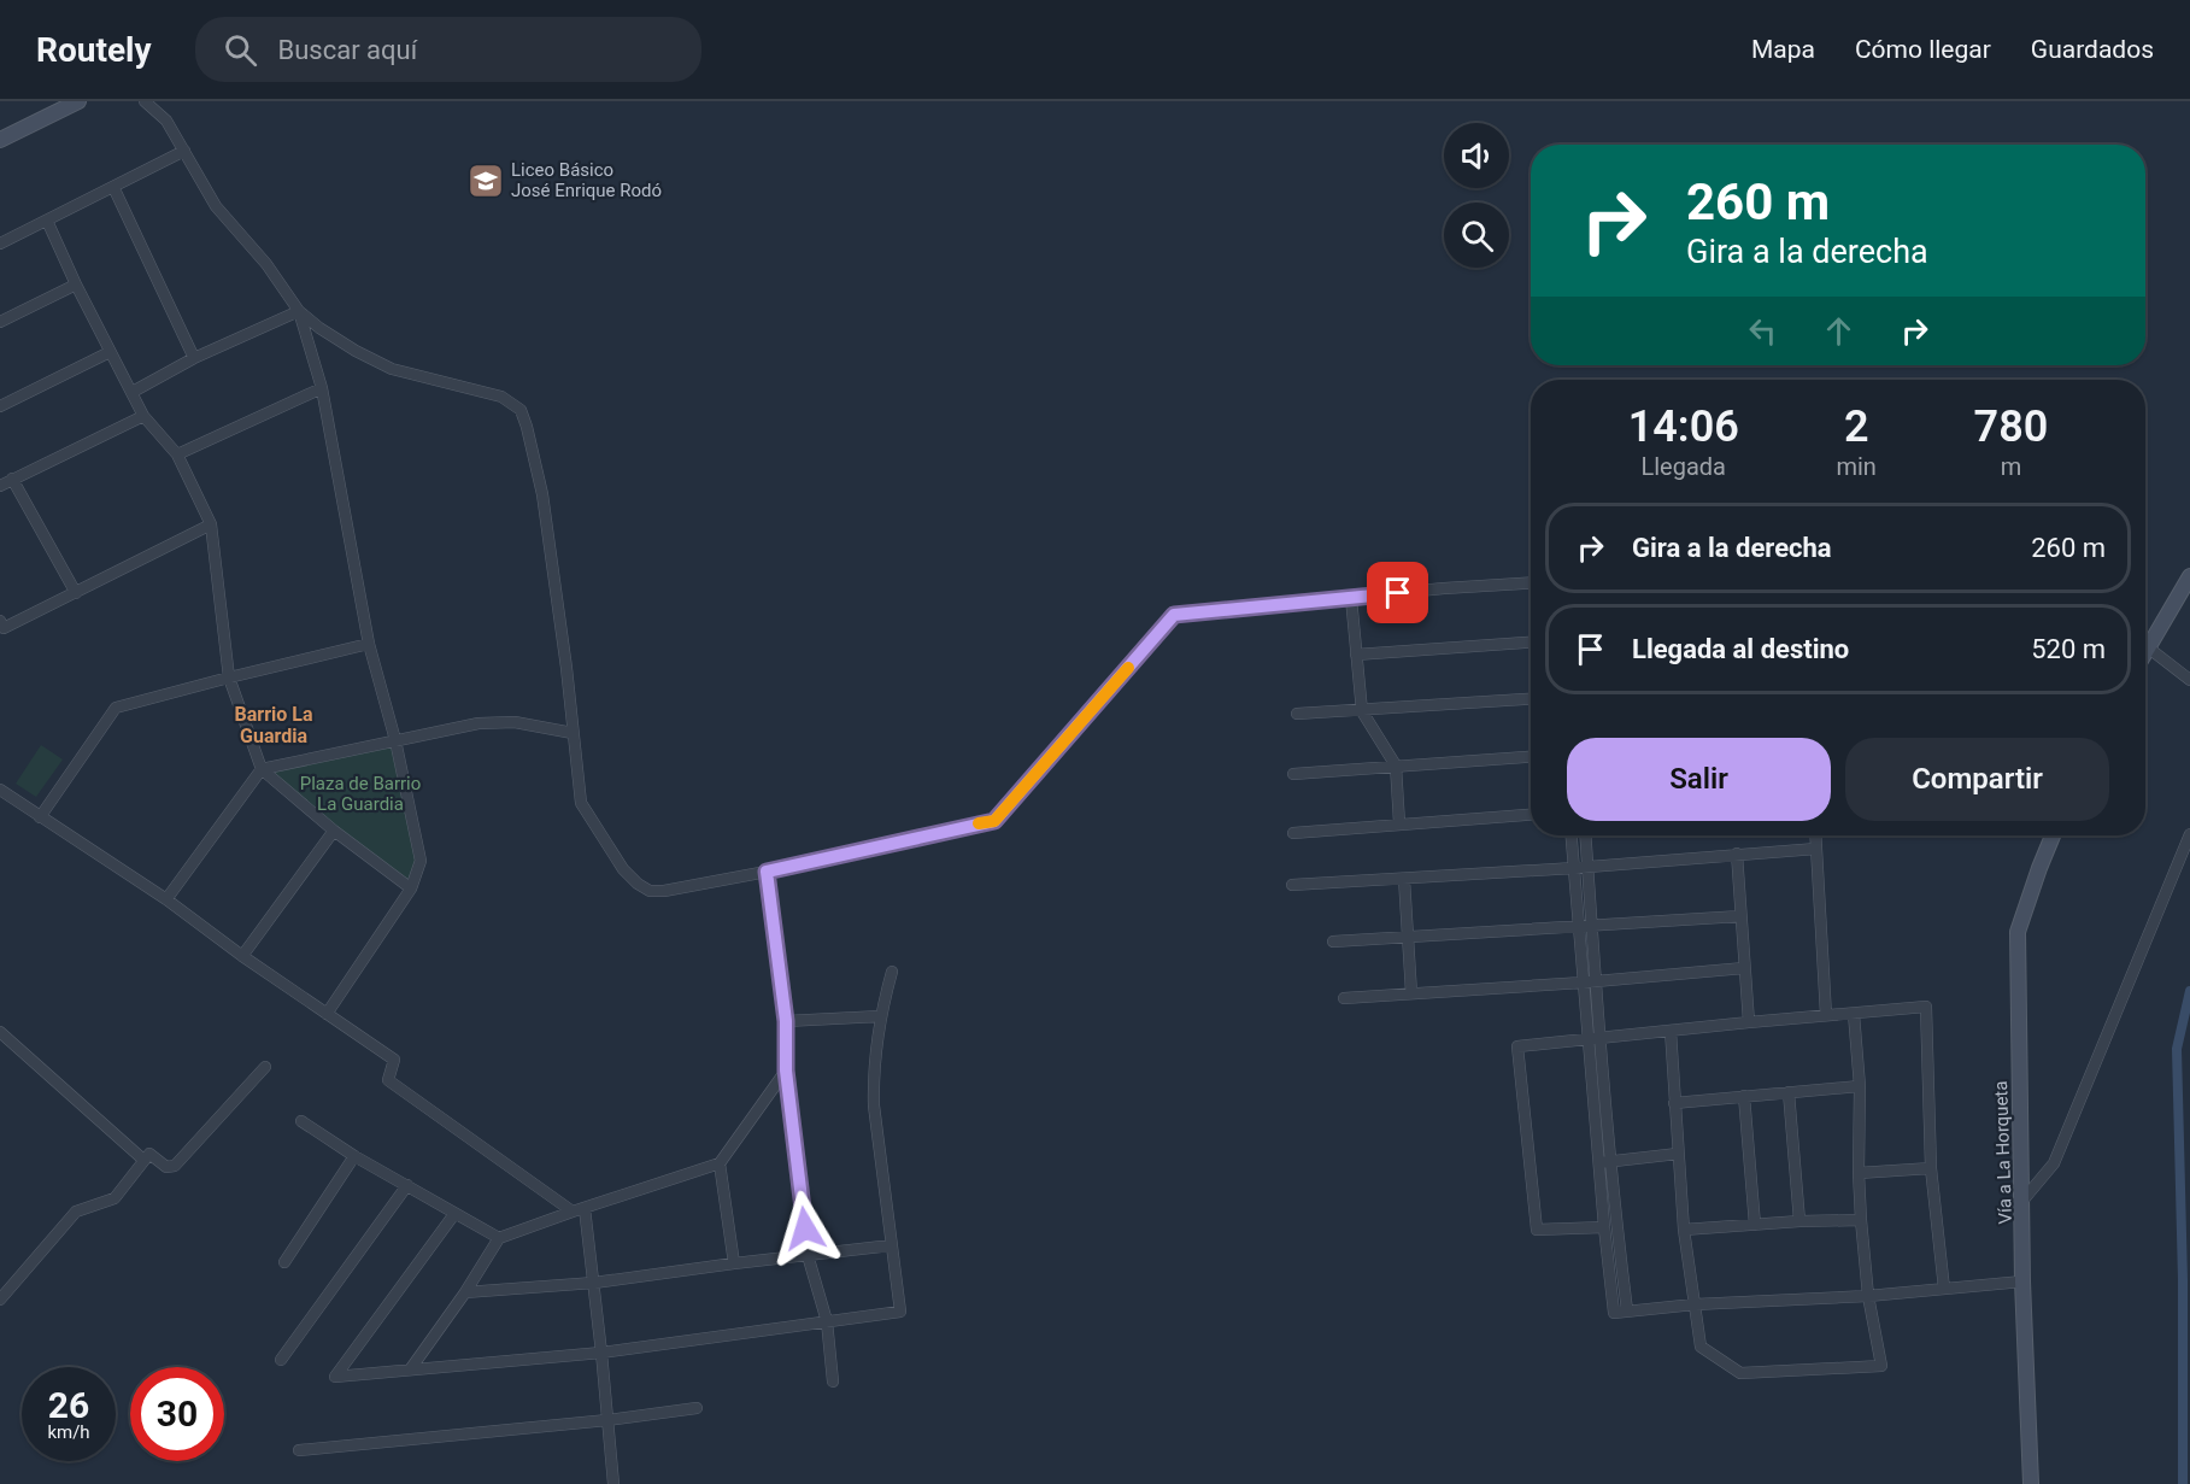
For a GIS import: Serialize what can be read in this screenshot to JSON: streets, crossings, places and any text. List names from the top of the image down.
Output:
{
  "streets": {
    "main road": ["Vía a La Horqueta"]
  },
  "districts": ["Barrio La Guardia"],
  "parks": ["Plaza de Barrio La Guardia"],
  "places": {
    "school or university": ["Liceo Básico José Enrique Rodó"]
  },
  "page": {
    "header": "Routely",
    "search": "Buscar aquí",
    "nav": ["Mapa", "Cómo llegar", "Guardados"],
    "turn": ["260 m", "Gira a la derecha"],
    "eta": [
      "14:06",
      "Llegada",
      "2",
      "min",
      "780",
      "m"
    ],
    "list": [
      {
        "name": "Gira a la derecha",
        "value": "260 m"
      },
      {
        "name": "Llegada al destino",
        "value": "520 m"
      }
    ],
    "buttons": ["Salir", "Compartir"],
    "speed": "26 km/h",
    "limit": "30"
  }
}
